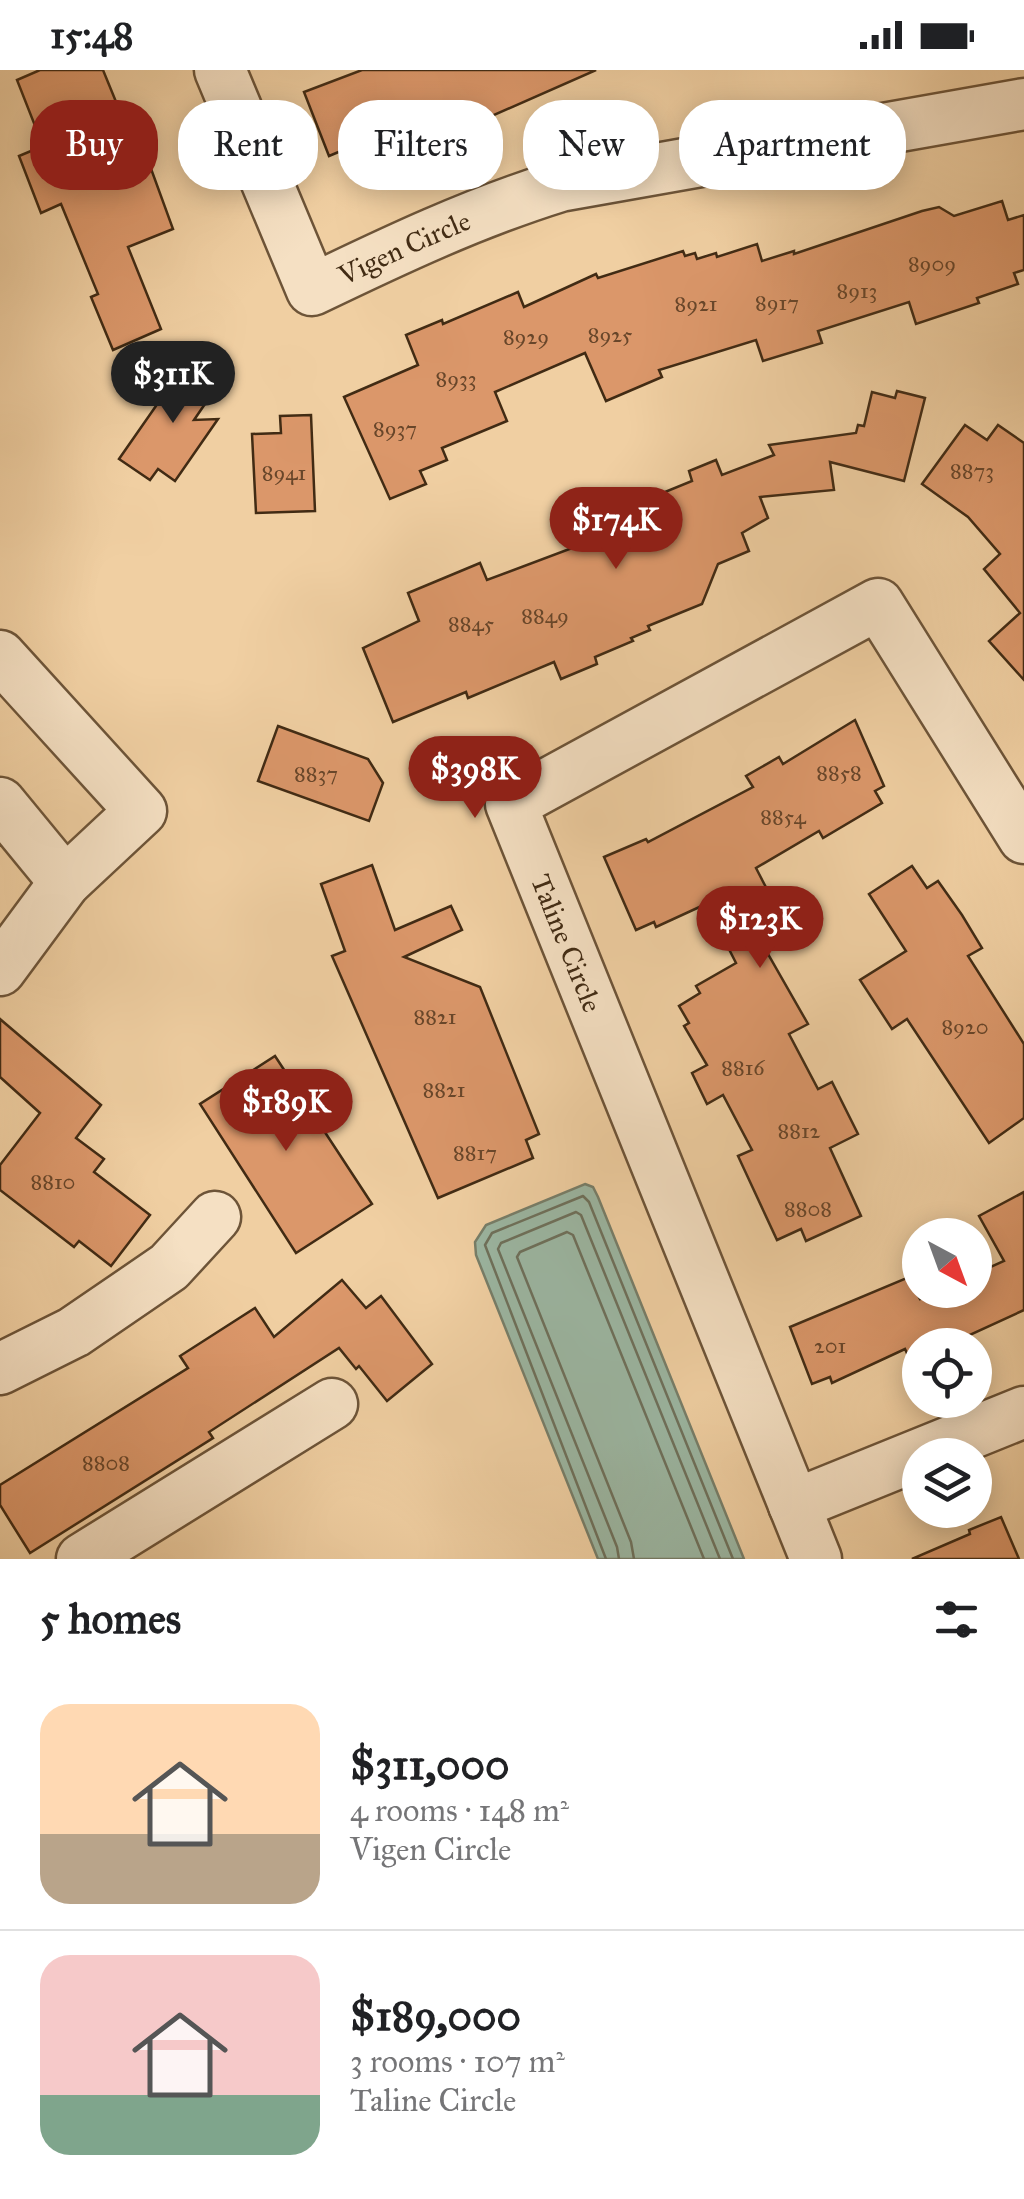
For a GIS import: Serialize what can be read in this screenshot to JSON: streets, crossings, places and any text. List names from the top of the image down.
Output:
{
  "streets": {
    "street": ["Vigen Circle", "Taline Circle"]
  },
  "house_numbers": [
    "8909",
    "8913",
    "8917",
    "8921",
    "8925",
    "8929",
    "8933",
    "8937",
    "8873",
    "8941",
    "8849",
    "8845",
    "8858",
    "8837",
    "8854",
    "8821",
    "8920",
    "8816",
    "8821",
    "8812",
    "8817",
    "8810",
    "8808",
    "201",
    "8808"
  ],
  "north": "bottom right",
  "page": {
    "status": "15:48",
    "chip": [
      "Buy",
      "Rent",
      "Filters",
      "New",
      "Apartment"
    ],
    "price": [
      "$311K",
      "$174K",
      "$398K",
      "$123K",
      "$189K"
    ],
    "heading": "5 homes",
    "list": [
      {
        "name": "$311,000",
        "note": "4 rooms · 148 m² · Vigen Circle"
      },
      {
        "name": "$189,000",
        "note": "3 rooms · 107 m² · Taline Circle"
      }
    ]
  }
}
